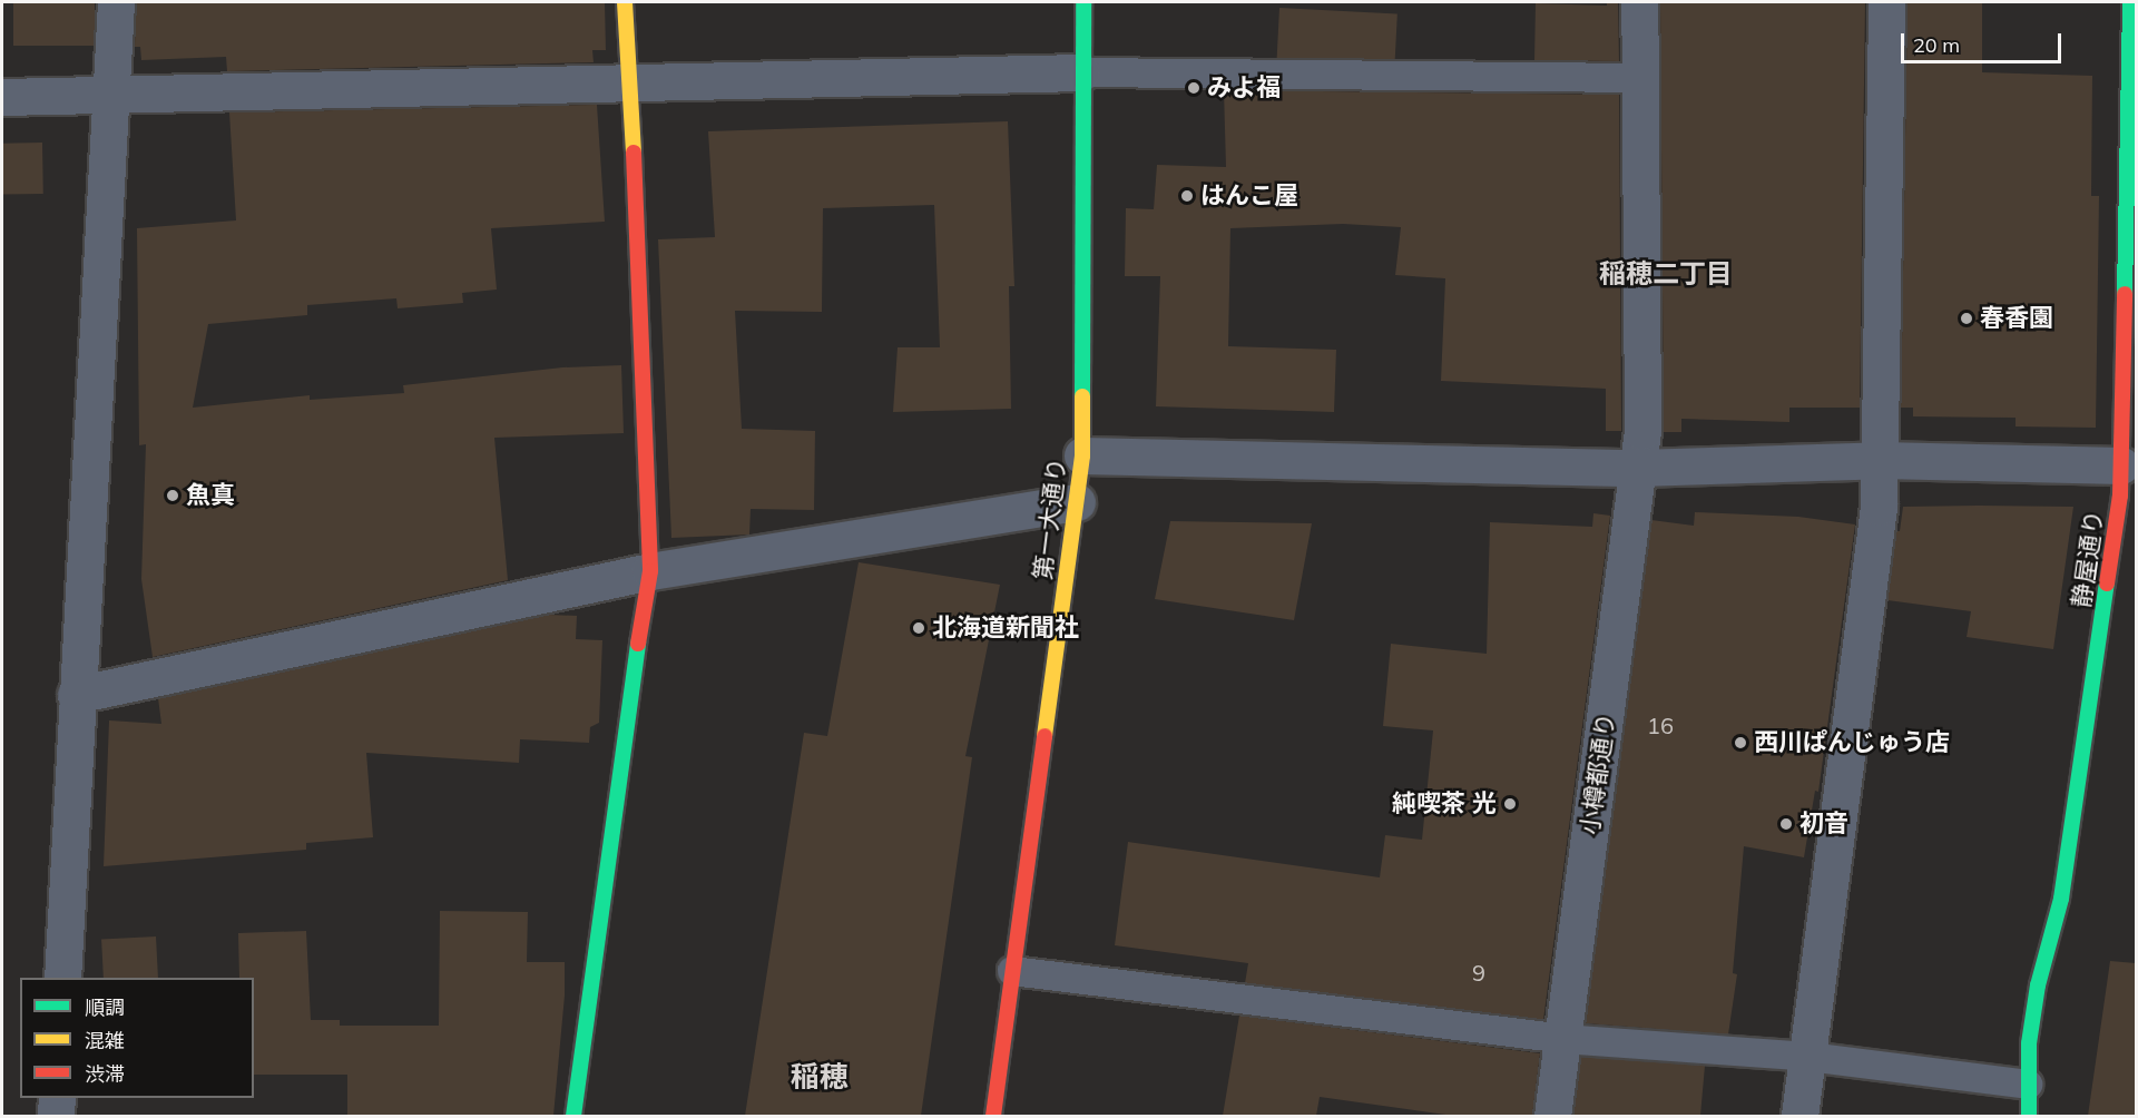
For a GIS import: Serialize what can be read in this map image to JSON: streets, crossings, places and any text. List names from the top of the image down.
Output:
{
  "streets": {
    "street": ["第一大通り", "静屋通り", "小樽都通り"]
  },
  "districts": ["稲穂二丁目", "稲穂"],
  "places": [
    "みよ福",
    "はんこ屋",
    "春香園",
    "魚真",
    "北海道新聞社",
    "西川ぱんじゅう店",
    "純喫茶 光",
    "初音"
  ],
  "house_numbers": ["16", "9"],
  "legend": ["順調", "混雑", "渋滞"],
  "scale_bar": "20 m"
}
